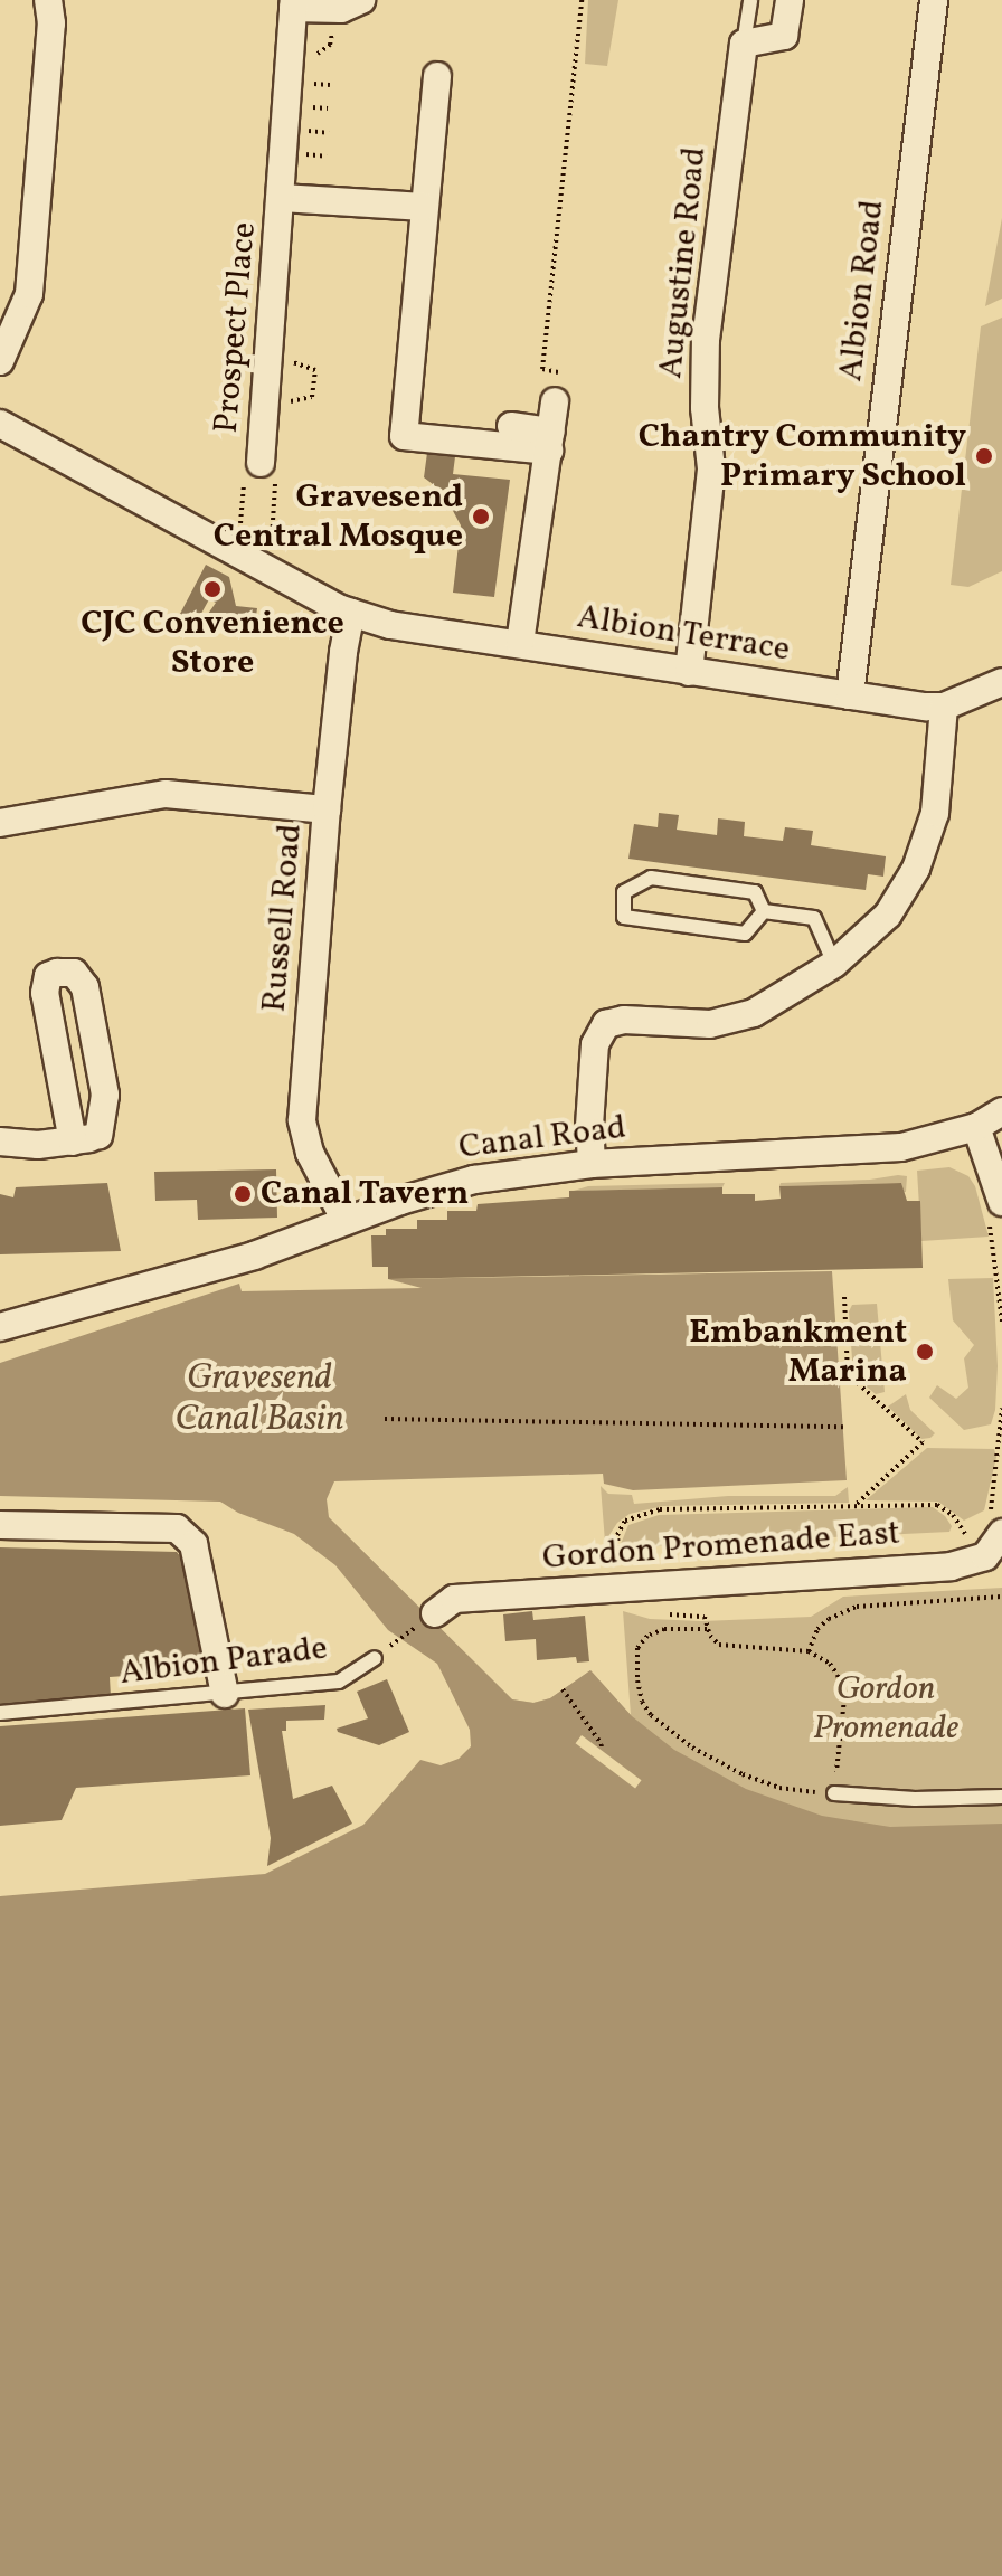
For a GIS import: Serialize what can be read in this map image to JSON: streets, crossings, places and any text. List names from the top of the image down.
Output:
{
  "streets": {
    "street": [
      "Augustine Road",
      "Albion Road",
      "Prospect Place",
      "Albion Terrace",
      "Russell Road",
      "Canal Road",
      "Gordon Promenade East"
    ],
    "lane": ["Albion Parade"]
  },
  "crossings": [
    ["Augustine Road", "Albion Terrace"],
    ["Albion Road", "Albion Terrace"],
    ["Albion Terrace", "Russell Road"],
    ["Russell Road", "Canal Road"],
    ["Gordon Promenade East", "Albion Parade"]
  ],
  "water": ["Gravesend Canal Basin"],
  "parks": ["Gordon Promenade"],
  "places": [
    "Chantry Community Primary School",
    "Gravesend Central Mosque",
    "CJC Convenience Store",
    "Canal Tavern",
    "Embankment Marina"
  ]
}
